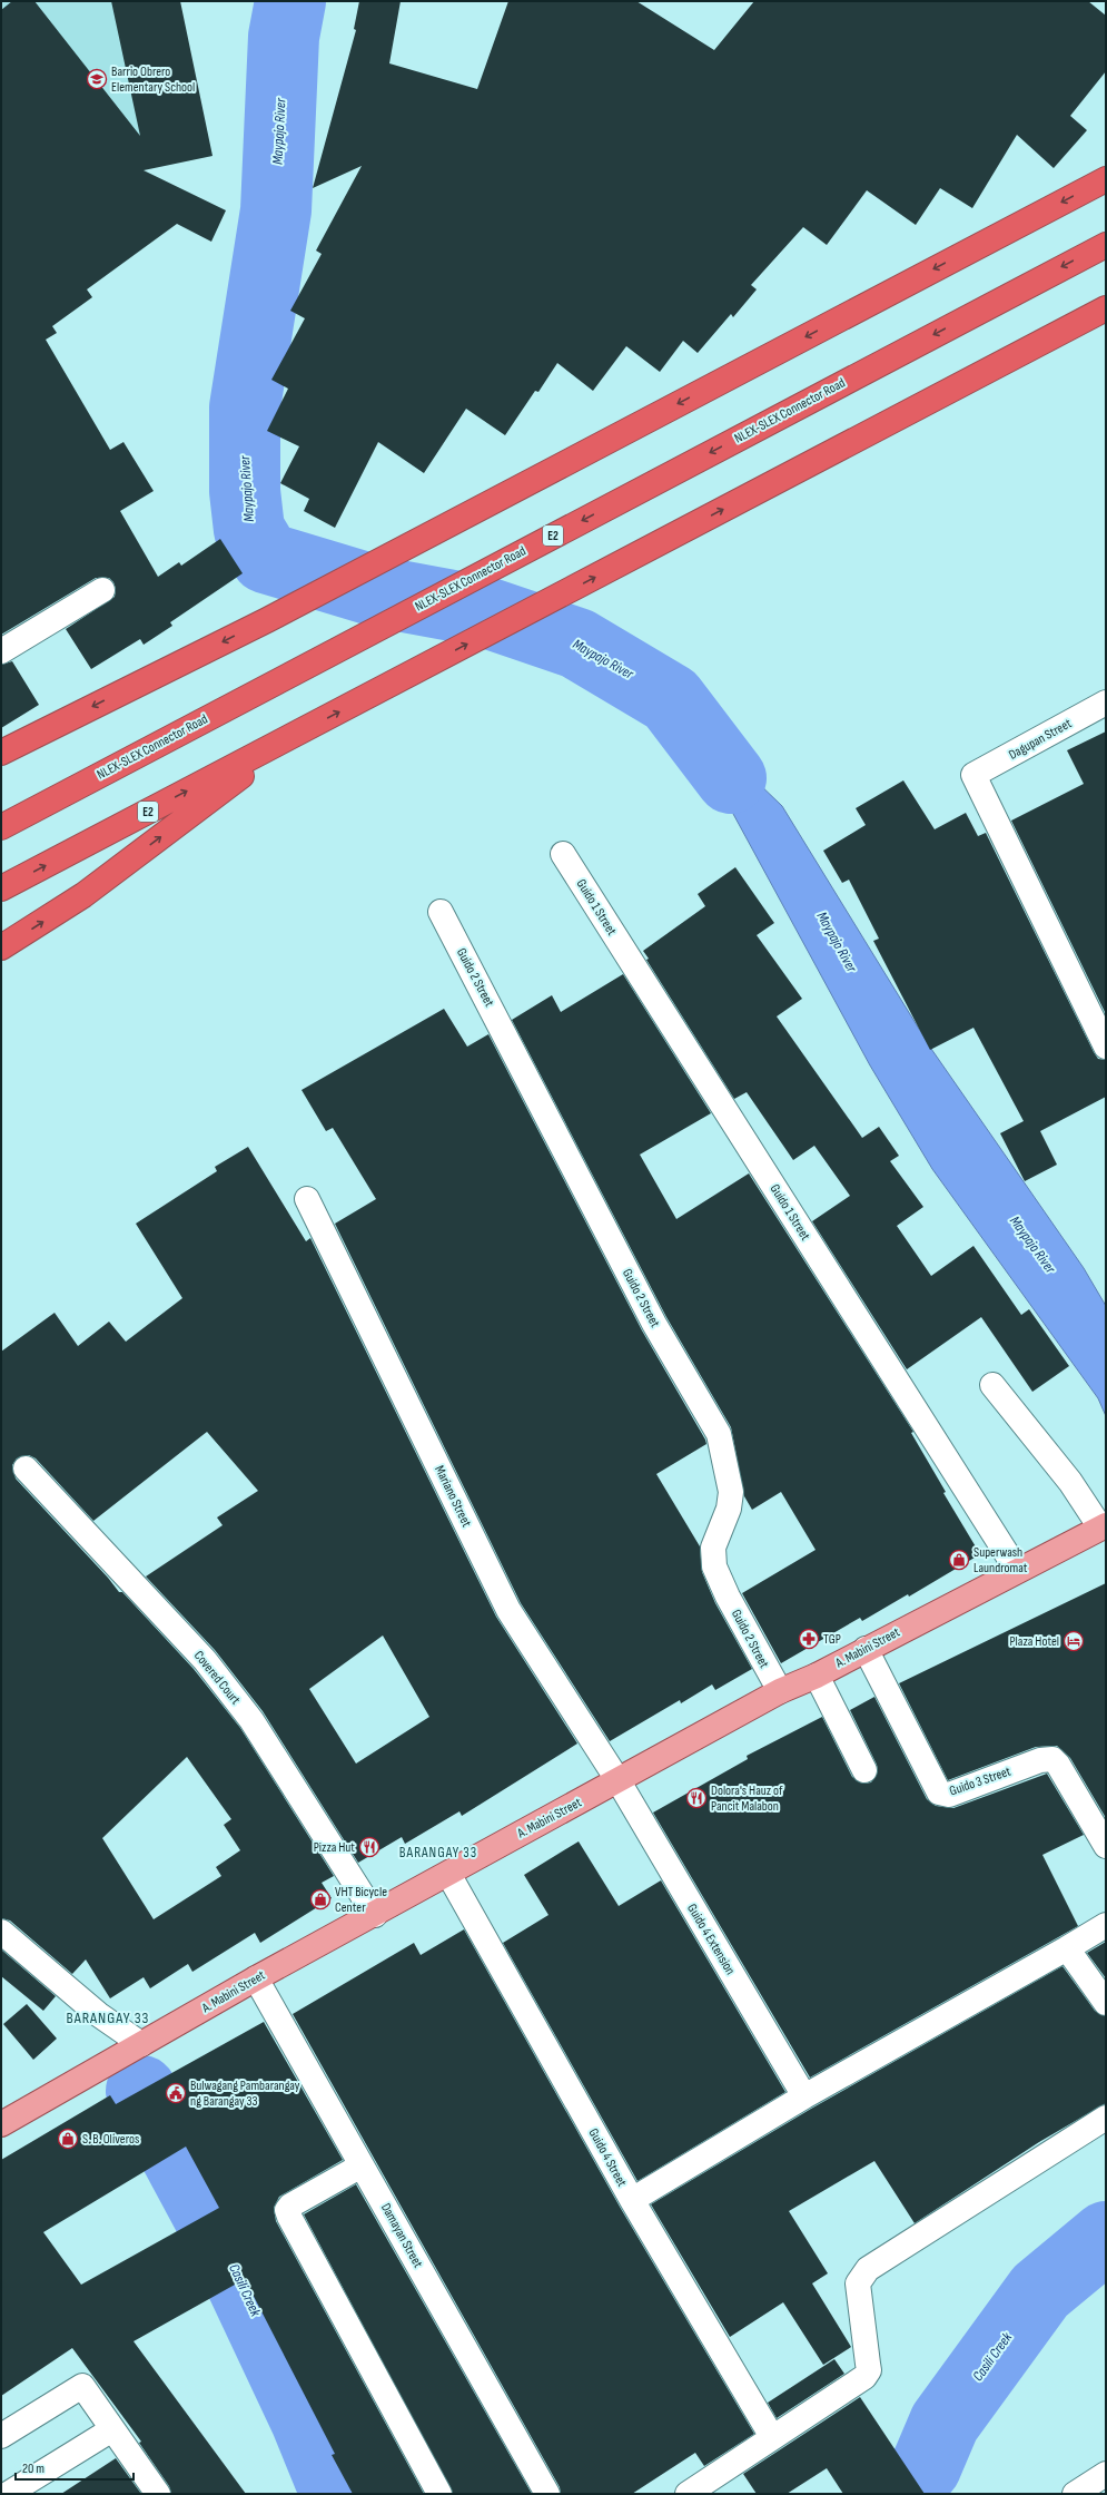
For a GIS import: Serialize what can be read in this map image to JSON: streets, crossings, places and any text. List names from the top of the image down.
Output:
{
  "streets": {
    "highway": ["NLEX-SLEX Connector Road", "E2"],
    "main road": ["A. Mabini Street"],
    "street": [
      "Dagupan Street",
      "Guido 1 Street",
      "Guido 2 Street",
      "Mariano Street",
      "Covered Court",
      "Guido 3 Street",
      "Guido 4 Extension",
      "Guido 4 Street",
      "Damayan Street"
    ]
  },
  "crossings": [
    ["Guido 1 Street", "A. Mabini Street"],
    ["Guido 2 Street", "A. Mabini Street"],
    ["Mariano Street", "A. Mabini Street"],
    ["Mariano Street", "Guido 4 Extension"],
    ["A. Mabini Street", "Covered Court"],
    ["A. Mabini Street", "Guido 3 Street"],
    ["A. Mabini Street", "Guido 4 Extension"],
    ["A. Mabini Street", "Guido 4 Street"],
    ["A. Mabini Street", "Damayan Street"]
  ],
  "districts": ["BARANGAY 33", "BARANGAY 33"],
  "water": ["Maypajo River", "Casili Creek"],
  "places": {
    "school or university": ["Barrio Obrero Elementary School"],
    "shop": ["Superwash Laundromat", "VHT Bicycle Center", "S. B. Oliveros"],
    "pharmacy": ["TGP"],
    "hotel": ["Plaza Hotel"],
    "restaurant": ["Dolora's Hauz of Pancit Malabon", "Pizza Hut"],
    "public building": ["Bulwagang Pambarangay ng Barangay 33"]
  },
  "scale_bar": "20 m"
}
